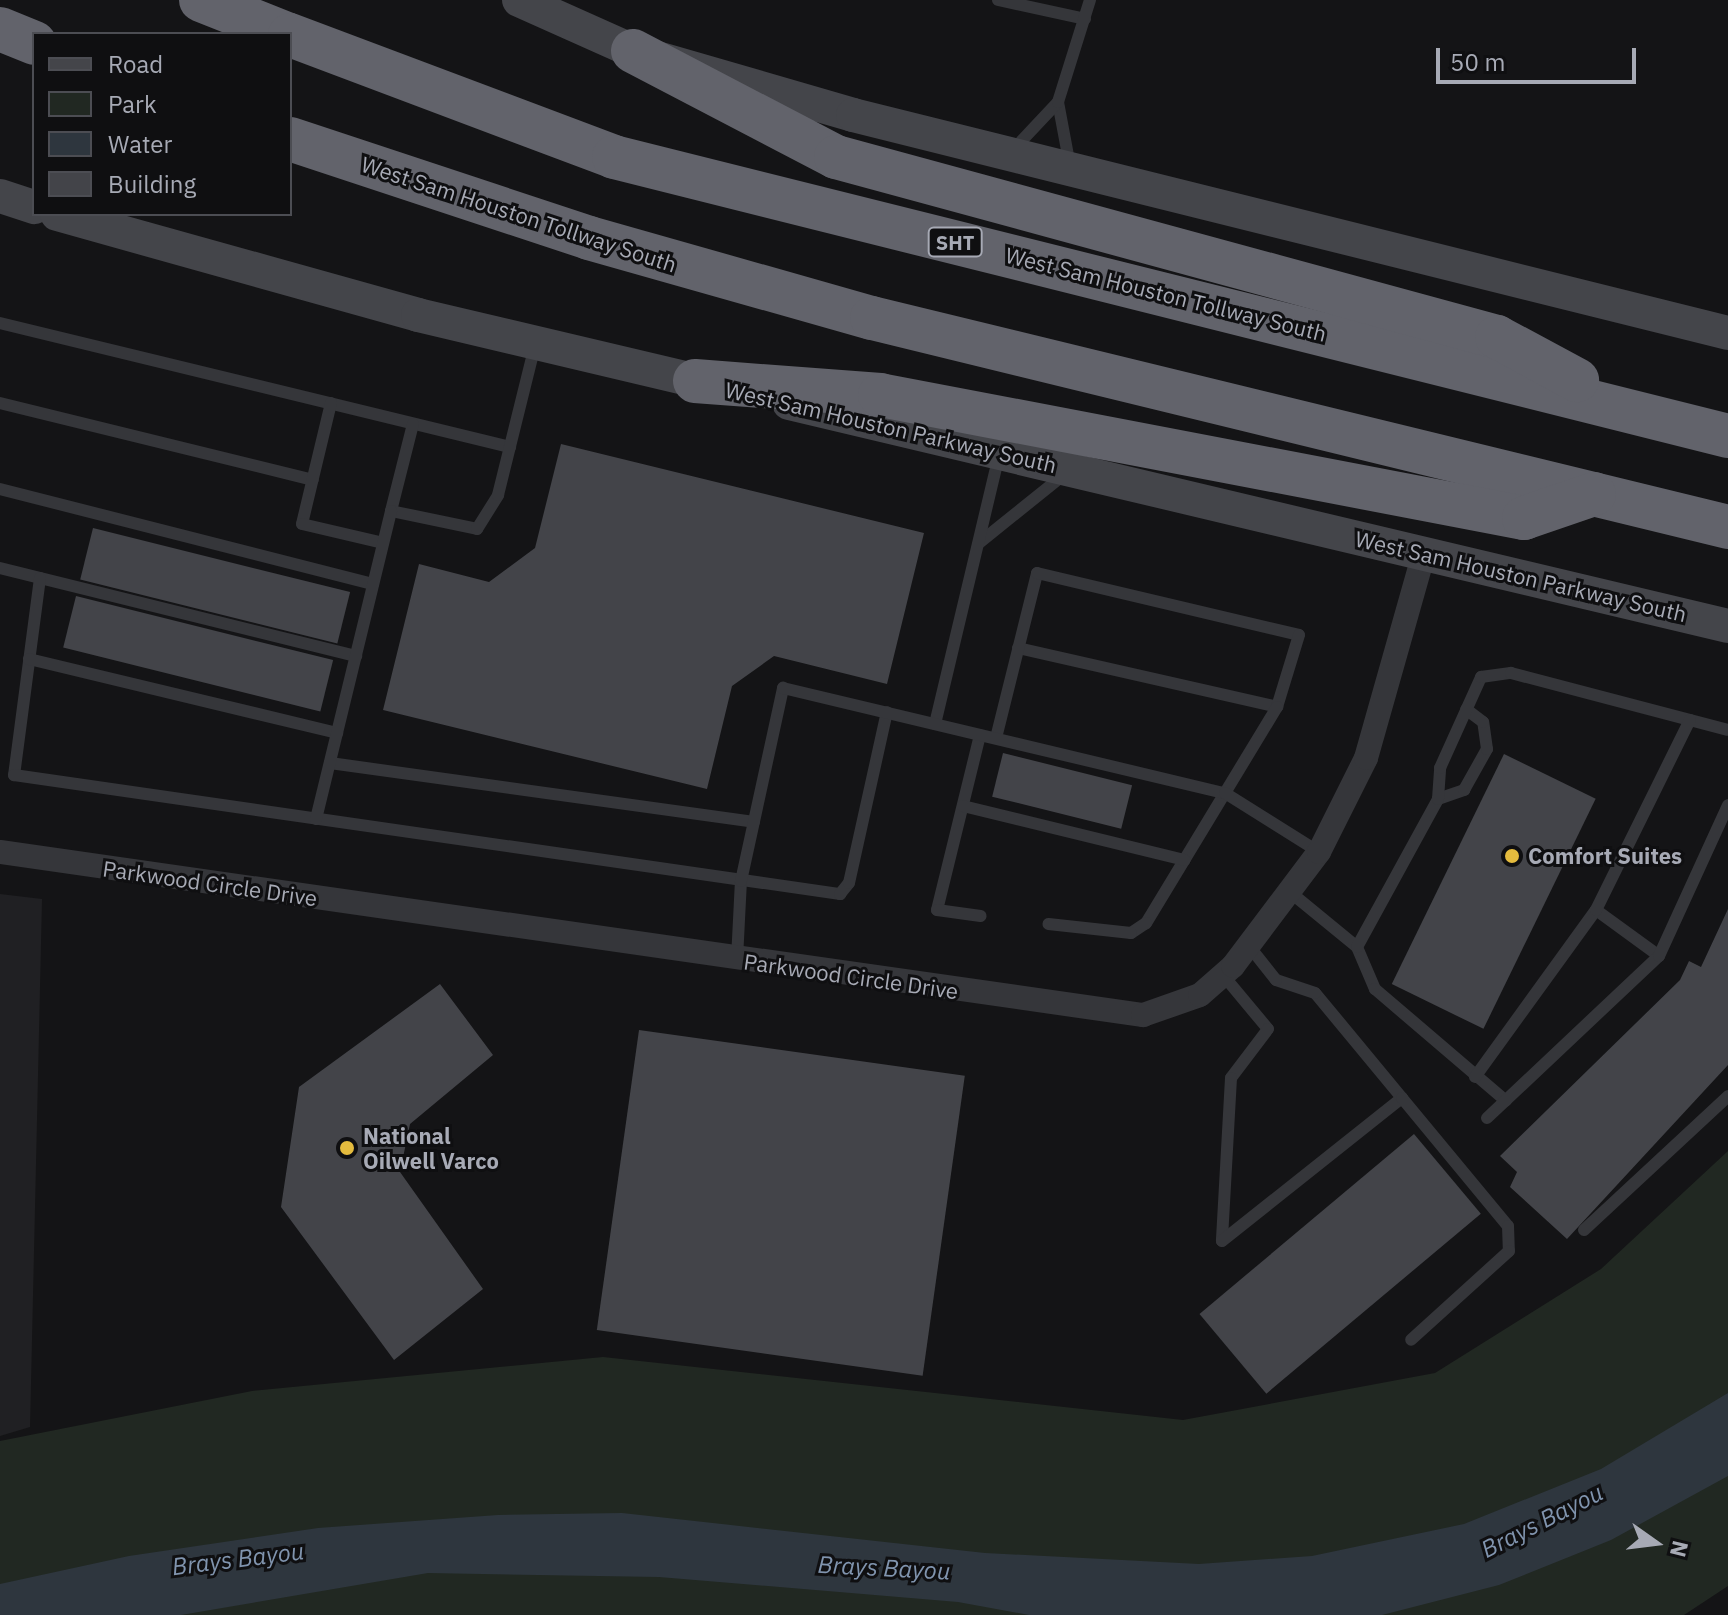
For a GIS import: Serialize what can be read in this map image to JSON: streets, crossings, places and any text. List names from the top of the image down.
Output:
{
  "streets": {
    "highway": ["West Sam Houston Tollway South", "SHT"],
    "main road": ["West Sam Houston Parkway South"],
    "street": ["Parkwood Circle Drive"]
  },
  "crossings": [
    ["West Sam Houston Parkway South", "Parkwood Circle Drive"]
  ],
  "water": ["Brays Bayou"],
  "places": ["Comfort Suites", "National Oilwell Varco"],
  "legend": [
    "Road",
    "Park",
    "Water",
    "Building"
  ],
  "scale_bar": "50 m",
  "north": "right"
}
